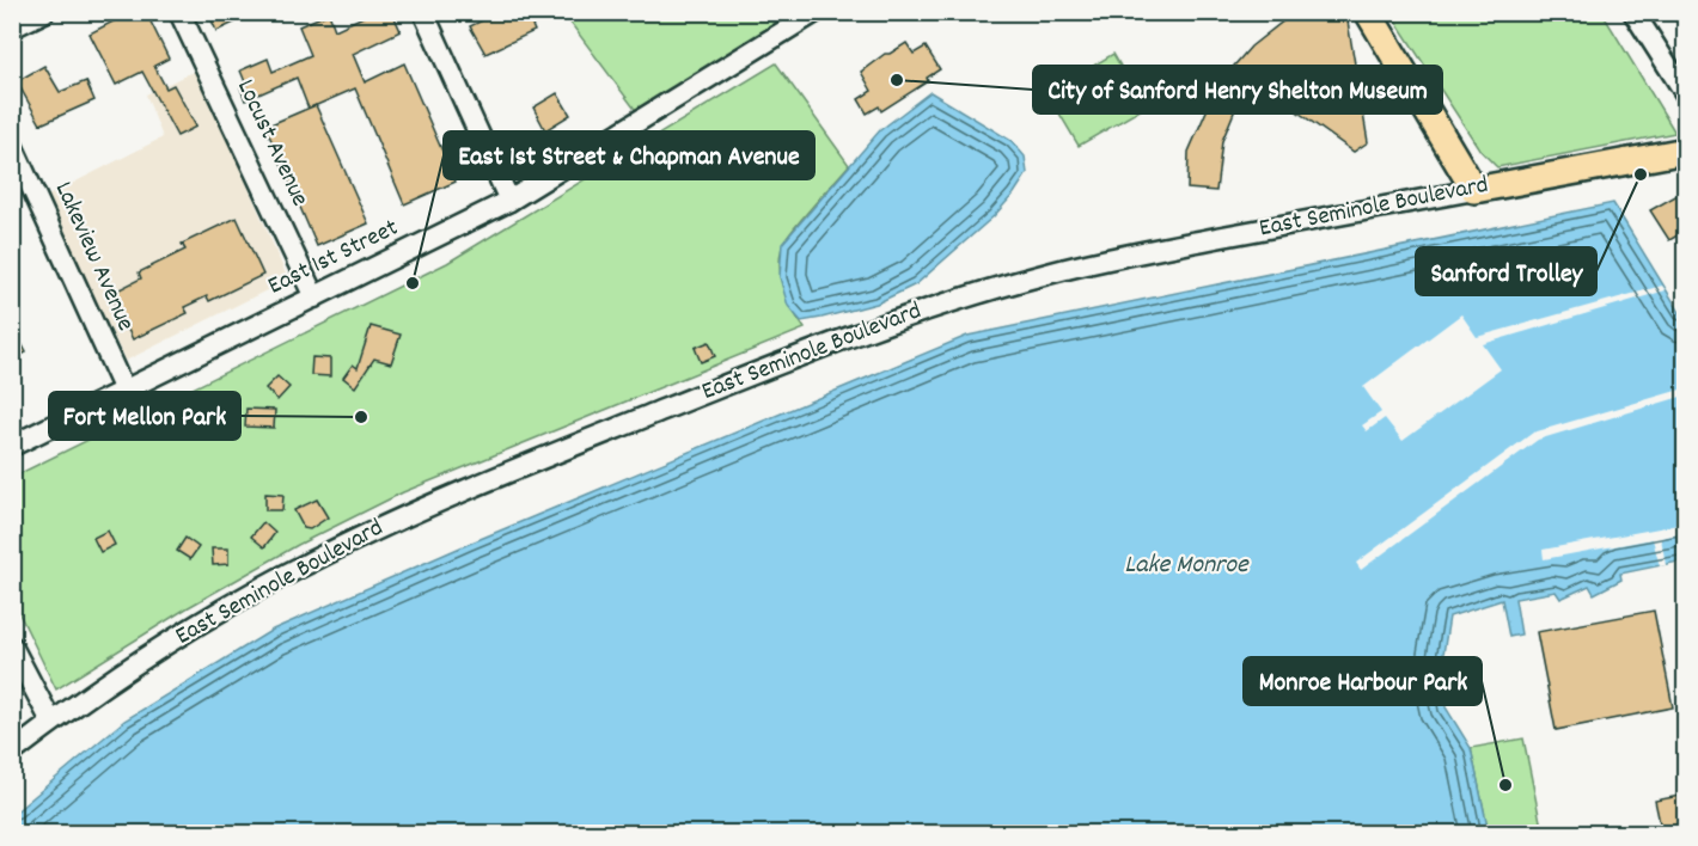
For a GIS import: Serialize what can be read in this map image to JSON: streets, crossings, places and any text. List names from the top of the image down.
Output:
{
  "streets": {
    "main road": ["East Seminole Boulevard"],
    "street": ["Locust Avenue", "Lakeview Avenue", "East 1st Street"]
  },
  "crossings": [
    ["Locust Avenue", "East 1st Street"],
    ["Lakeview Avenue", "East 1st Street"]
  ],
  "water": ["Lake Monroe"],
  "places": [
    "City of Sanford Henry Shelton Museum",
    "Sanford Trolley",
    "East 1st Street & Chapman Avenue",
    "Fort Mellon Park",
    "Monroe Harbour Park"
  ]
}
